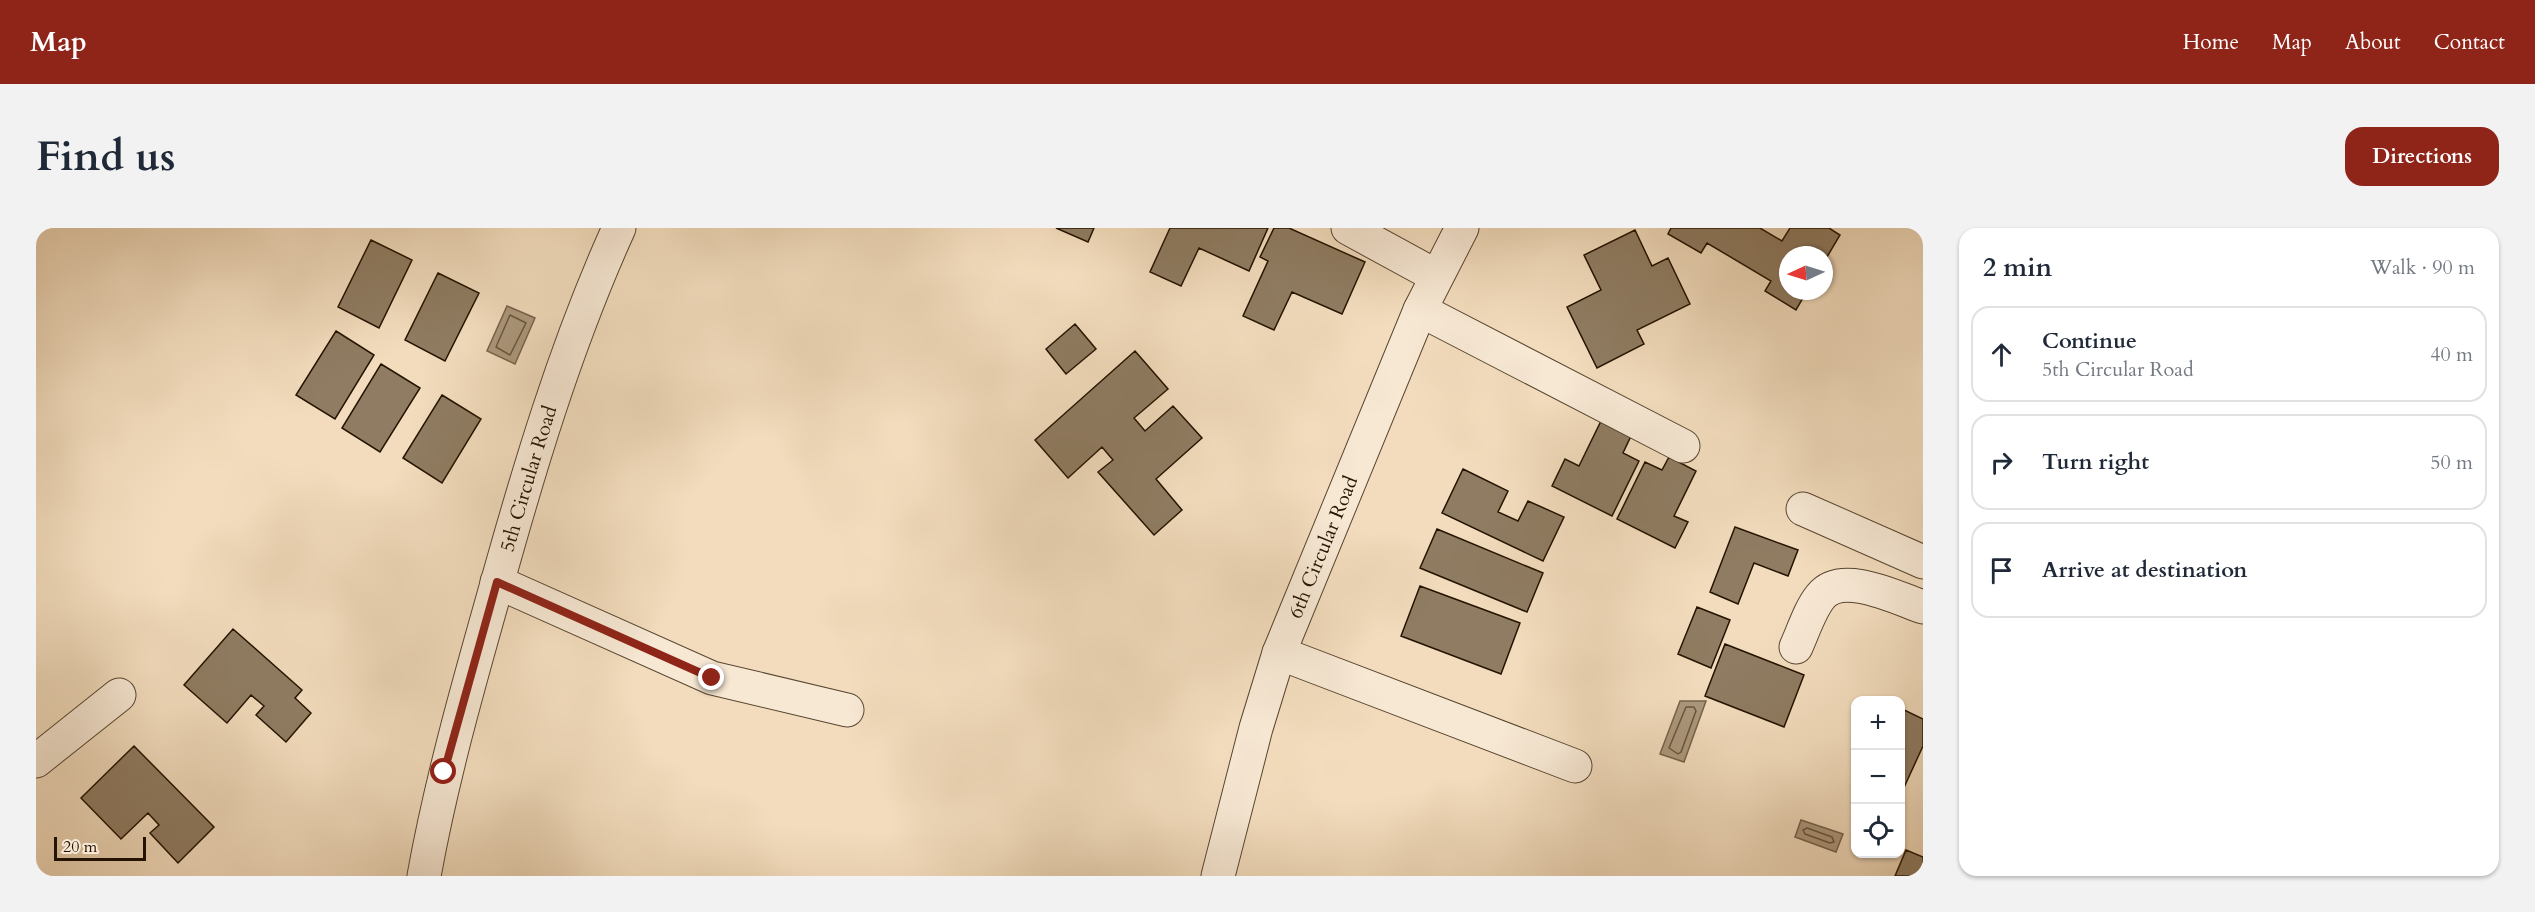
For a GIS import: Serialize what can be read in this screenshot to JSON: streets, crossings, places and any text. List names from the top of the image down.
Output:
{
  "streets": {
    "street": ["5th Circular Road", "6th Circular Road"]
  },
  "scale_bar": "20 m",
  "north": "left",
  "page": {
    "header": "Map",
    "nav": [
      "Home",
      "Map",
      "About",
      "Contact"
    ],
    "buttons": "Directions",
    "title": "Find us",
    "heading": ["2 min", "Walk · 90 m"],
    "list": [
      ["Continue", "5th Circular Road", "40 m"],
      ["Turn right", "50 m"],
      "Arrive at destination"
    ],
    "map_buttons": ["+", "−"],
    "scale": "20 m"
  }
}
